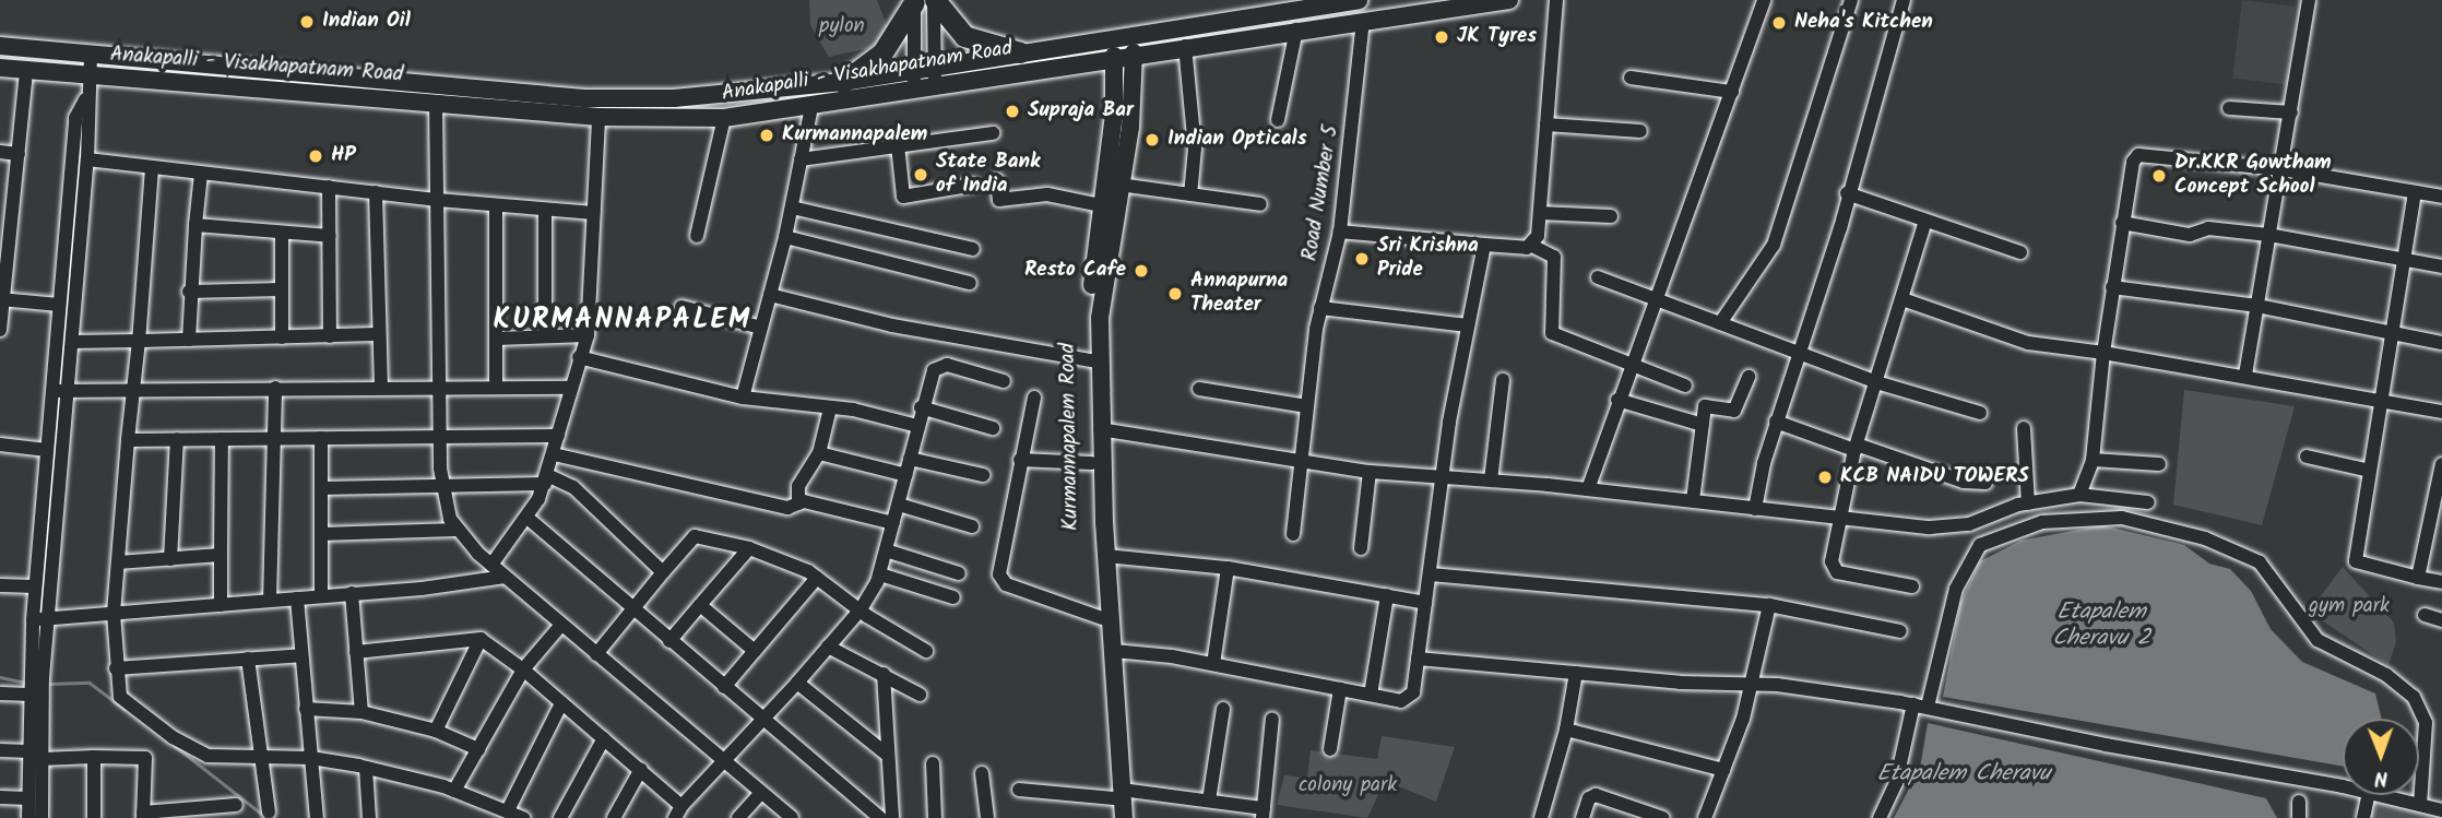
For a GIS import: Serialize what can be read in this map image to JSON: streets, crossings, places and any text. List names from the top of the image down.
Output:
{
  "streets": {
    "main road": ["Anakapalli - Visakhapatnam Road", "Kurmannapalem Road"],
    "street": ["Road Number 5"]
  },
  "crossings": [
    ["Anakapalli - Visakhapatnam Road", "Road Number 5"],
    ["Anakapalli - Visakhapatnam Road", "Kurmannapalem Road"]
  ],
  "districts": ["KURMANNAPALEM"],
  "water": ["Etapalem Cheravu 2", "Etapalem Cheravu"],
  "parks": ["pylon", "gym park", "colony park"],
  "places": [
    "Indian Oil",
    "Neha's Kitchen",
    "JK Tyres",
    "Supraja Bar",
    "Kurmannapalem",
    "Indian Opticals",
    "HP",
    "State Bank of India",
    "Dr.KKR Gowtham Concept School",
    "Sri Krishna Pride",
    "Resto Cafe",
    "Annapurna Theater",
    "KCB NAIDU TOWERS"
  ],
  "north": "bottom"
}
